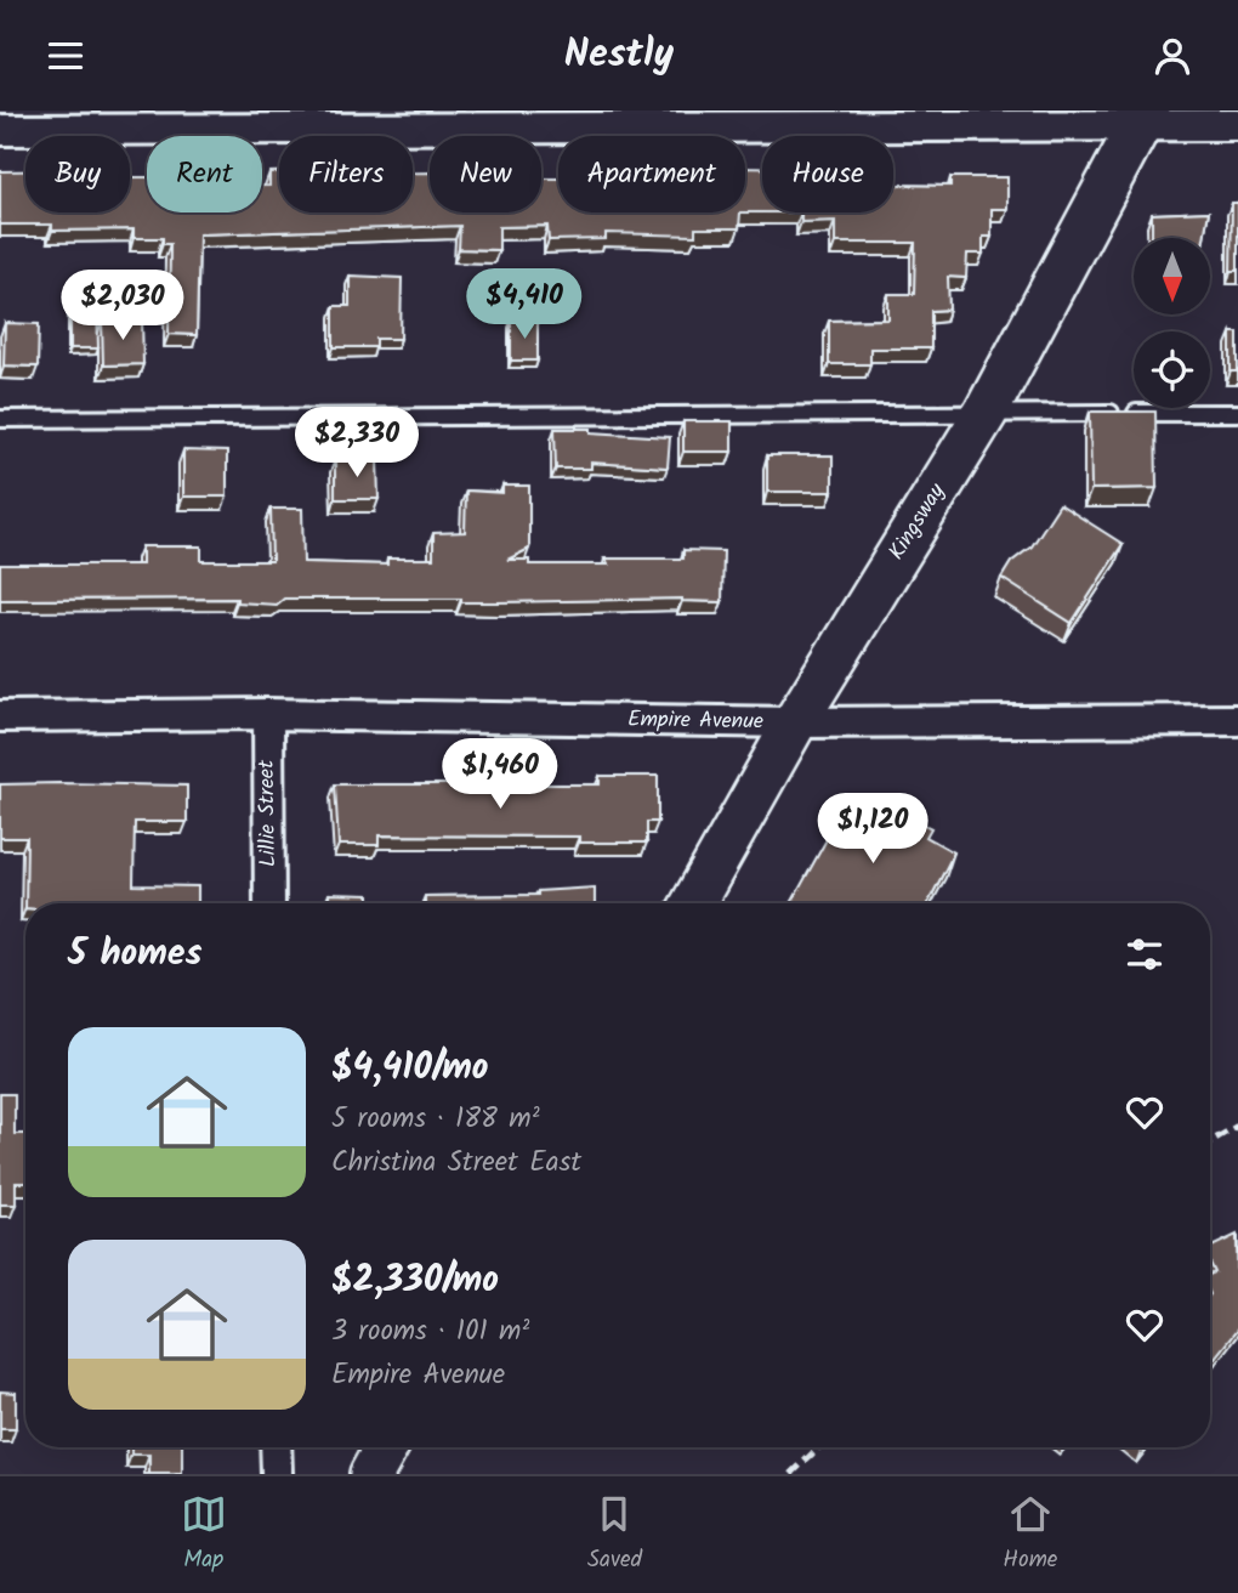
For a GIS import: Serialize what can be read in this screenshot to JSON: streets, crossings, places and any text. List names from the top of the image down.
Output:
{
  "streets": {
    "main road": ["Kingsway"],
    "street": ["Empire Avenue", "Lillie Street"]
  },
  "crossings": [
    ["Kingsway", "Empire Avenue"],
    ["Empire Avenue", "Lillie Street"]
  ],
  "north": "bottom",
  "page": {
    "header": "Nestly",
    "chip": [
      "Buy",
      "Rent",
      "Filters",
      "New",
      "Apartment",
      "House"
    ],
    "price": [
      "$4,410",
      "$2,030",
      "$2,330",
      "$1,460",
      "$1,120"
    ],
    "heading": "5 homes",
    "list": [
      {
        "name": "$4,410/mo",
        "note": "5 rooms · 188 m² · Christina Street East"
      },
      {
        "name": "$2,330/mo",
        "note": "3 rooms · 101 m² · Empire Avenue"
      }
    ],
    "tabs": ["Map", "Saved", "Home"]
  }
}
